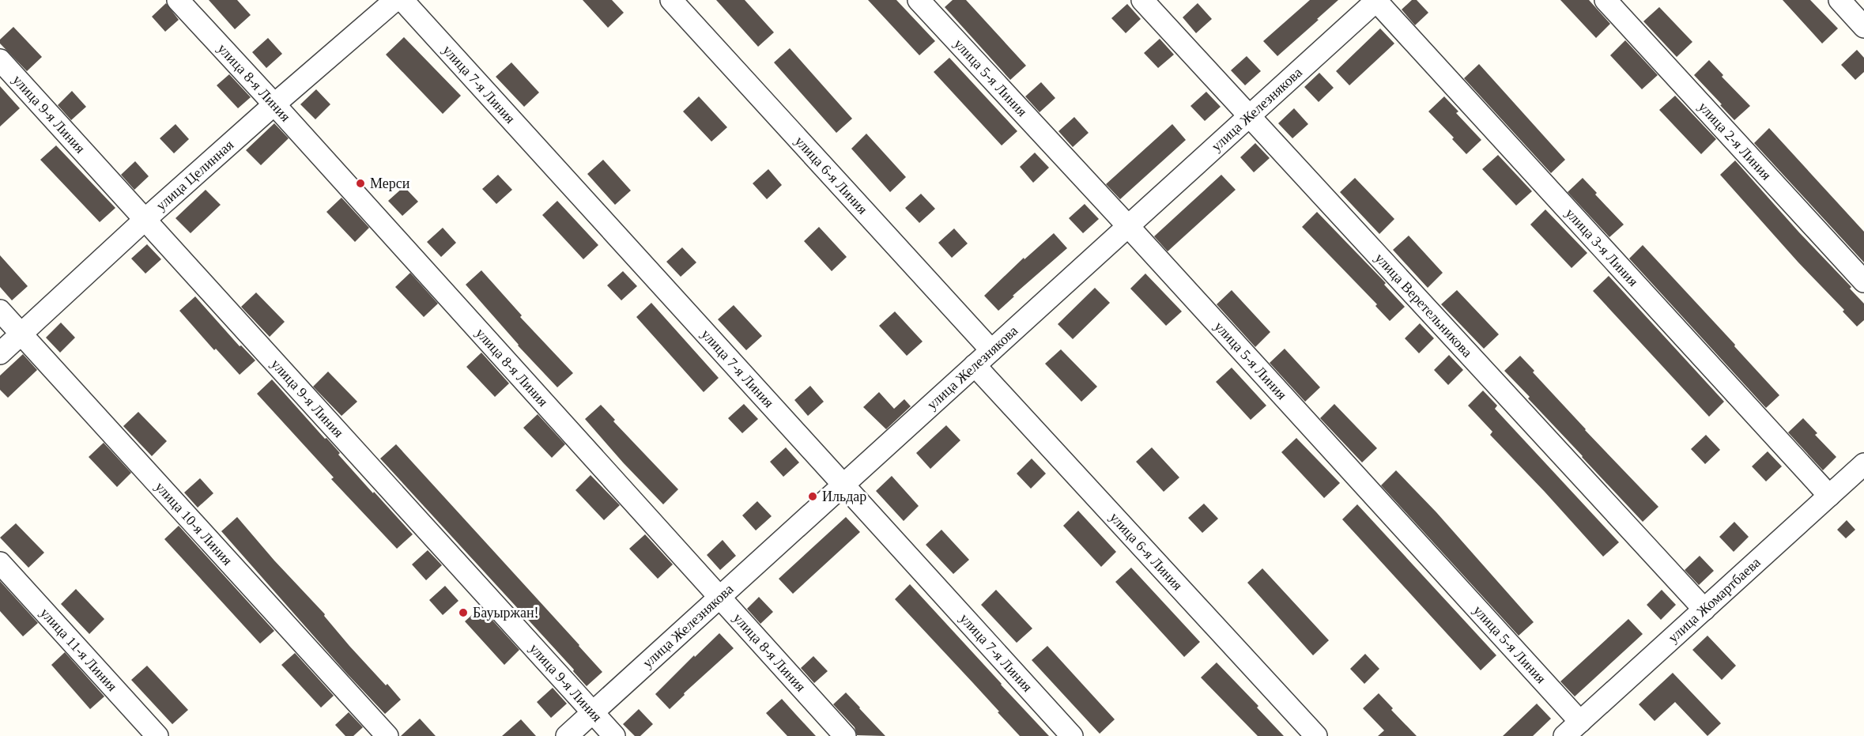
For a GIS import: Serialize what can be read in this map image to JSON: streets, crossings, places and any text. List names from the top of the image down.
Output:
{
  "streets": {
    "street": [
      "улица 5-я Линия",
      "улица 8-я Линия",
      "улица 7-я Линия",
      "улица Железнякова",
      "улица 9-я Линия",
      "улица 2-я Линия",
      "улица Целинная",
      "улица 6-я Линия",
      "улица 3-я Линия",
      "улица Веретельникова",
      "улица 10-я Линия",
      "улица Жомартбаева",
      "улица 11-я Линия"
    ]
  },
  "crossings": [
    ["улица 5-я Линия", "улица Железнякова"],
    ["улица 5-я Линия", "улица Жомартбаева"],
    ["улица 8-я Линия", "улица Железнякова"],
    ["улица 8-я Линия", "улица Целинная"],
    ["улица 7-я Линия", "улица Железнякова"],
    ["улица Железнякова", "улица 9-я Линия"],
    ["улица Железнякова", "улица 6-я Линия"],
    ["улица Железнякова", "улица 3-я Линия"],
    ["улица Железнякова", "улица Веретельникова"],
    ["улица 9-я Линия", "улица Целинная"],
    ["улица Целинная", "улица 10-я Линия"],
    ["улица 3-я Линия", "улица Жомартбаева"],
    ["улица Веретельникова", "улица Жомартбаева"]
  ],
  "places": ["Мерси", "Ильдар", "Бауыржан!"]
}
